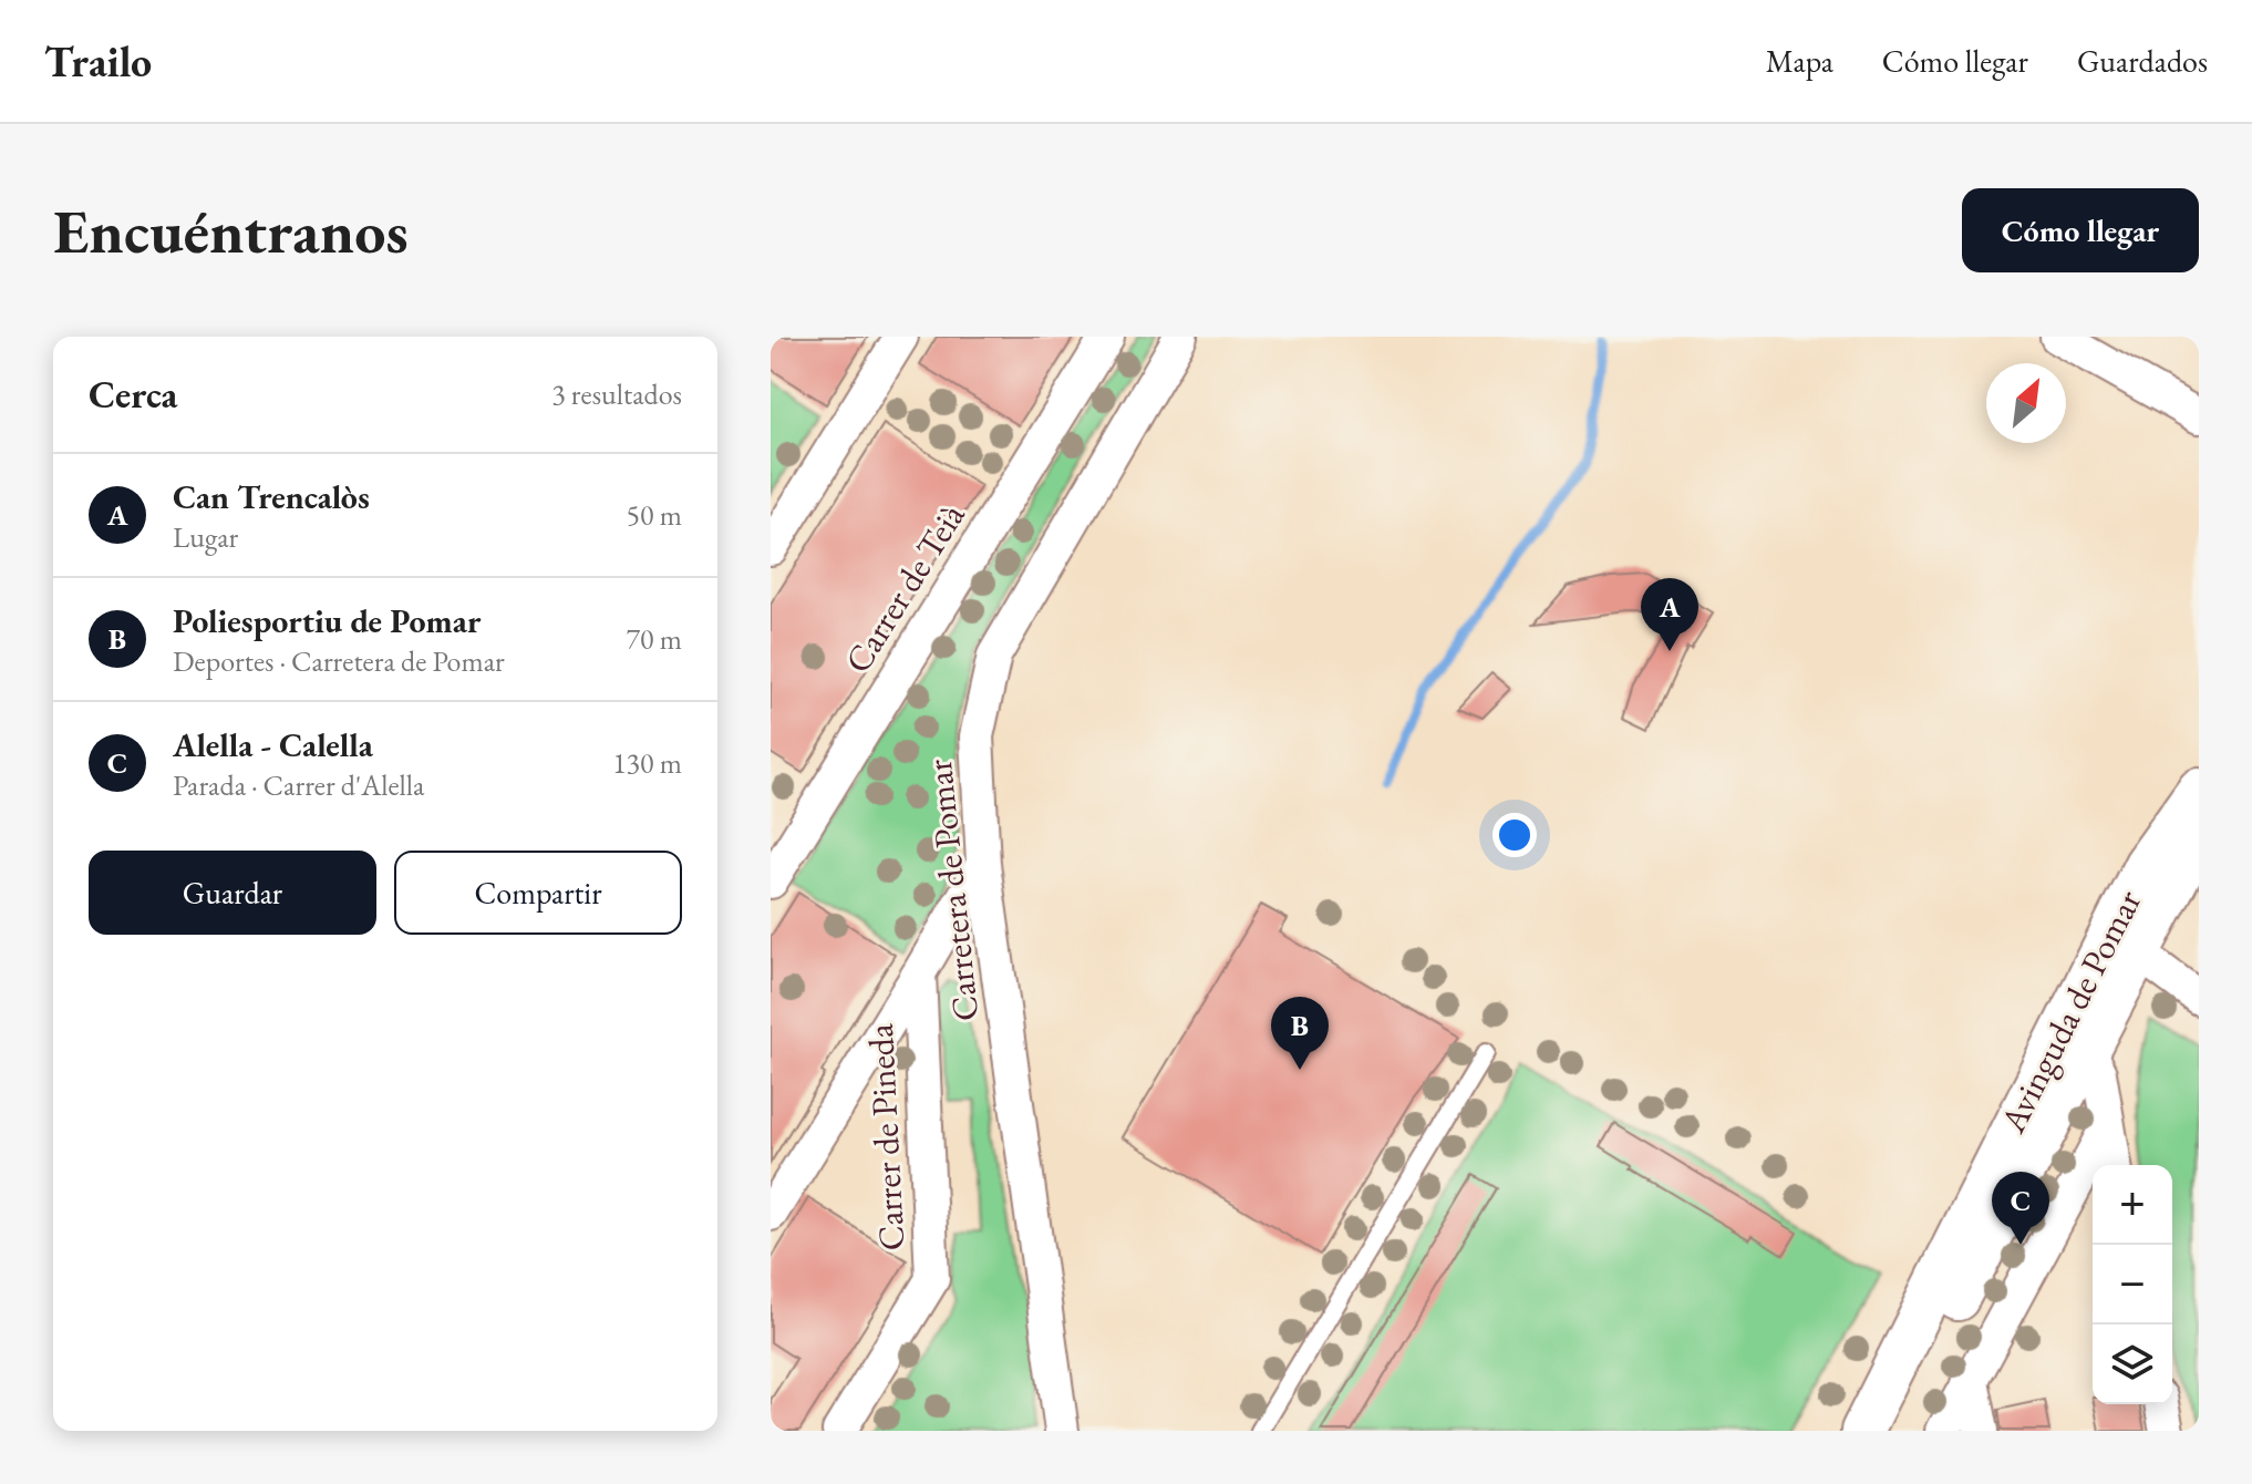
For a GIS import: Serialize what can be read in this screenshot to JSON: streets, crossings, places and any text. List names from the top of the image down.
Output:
{
  "streets": {
    "street": [
      "Carrer de Teià",
      "Carretera de Pomar",
      "Avinguda de Pomar",
      "Carrer de Pineda"
    ]
  },
  "north": "top right",
  "page": {
    "header": "Trailo",
    "nav": ["Mapa", "Cómo llegar", "Guardados"],
    "buttons": [
      "Cómo llegar",
      ["Guardar", "Compartir"]
    ],
    "title": "Encuéntranos",
    "heading": ["Cerca", "3 resultados"],
    "list": [
      {
        "mark": "A",
        "name": "Can Trencalòs",
        "note": "Lugar",
        "value": "50 m"
      },
      {
        "mark": "B",
        "name": "Poliesportiu de Pomar",
        "note": "Deportes · Carretera de Pomar",
        "value": "70 m"
      },
      {
        "mark": "C",
        "name": "Alella - Calella",
        "note": "Parada · Carrer d'Alella",
        "value": "130 m"
      }
    ],
    "pins": ["A", "B", "C"],
    "map_buttons": ["+", "−"]
  }
}
